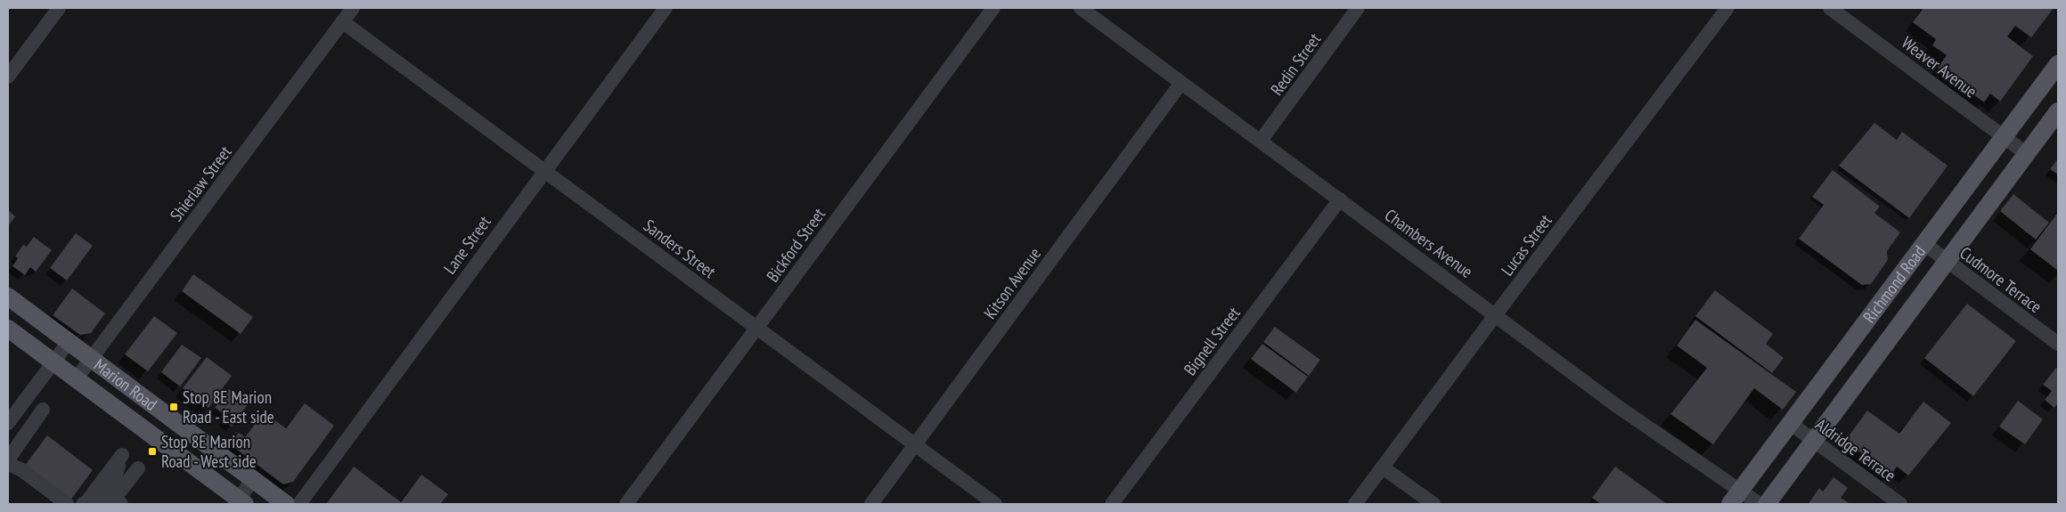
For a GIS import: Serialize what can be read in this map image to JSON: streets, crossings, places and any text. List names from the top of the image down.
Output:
{
  "streets": {
    "main road": ["Richmond Road", "Marion Road"],
    "street": [
      "Redin Street",
      "Weaver Avenue",
      "Shierlaw Street",
      "Chambers Avenue",
      "Lane Street",
      "Bickford Street",
      "Lucas Street",
      "Sanders Street",
      "Cudmore Terrace",
      "Kitson Avenue",
      "Bignell Street",
      "Aldridge Terrace"
    ]
  },
  "crossings": [
    ["Redin Street", "Chambers Avenue"],
    ["Weaver Avenue", "Richmond Road"],
    ["Shierlaw Street", "Sanders Street"],
    ["Shierlaw Street", "Marion Road"],
    ["Chambers Avenue", "Lucas Street"],
    ["Chambers Avenue", "Kitson Avenue"],
    ["Chambers Avenue", "Richmond Road"],
    ["Chambers Avenue", "Bignell Street"],
    ["Lane Street", "Sanders Street"],
    ["Bickford Street", "Sanders Street"],
    ["Sanders Street", "Kitson Avenue"],
    ["Cudmore Terrace", "Richmond Road"],
    ["Richmond Road", "Aldridge Terrace"]
  ],
  "places": {
    "transit": ["Stop 8E Marion Road - East side", "Stop 8E Marion Road - West side"]
  }
}
